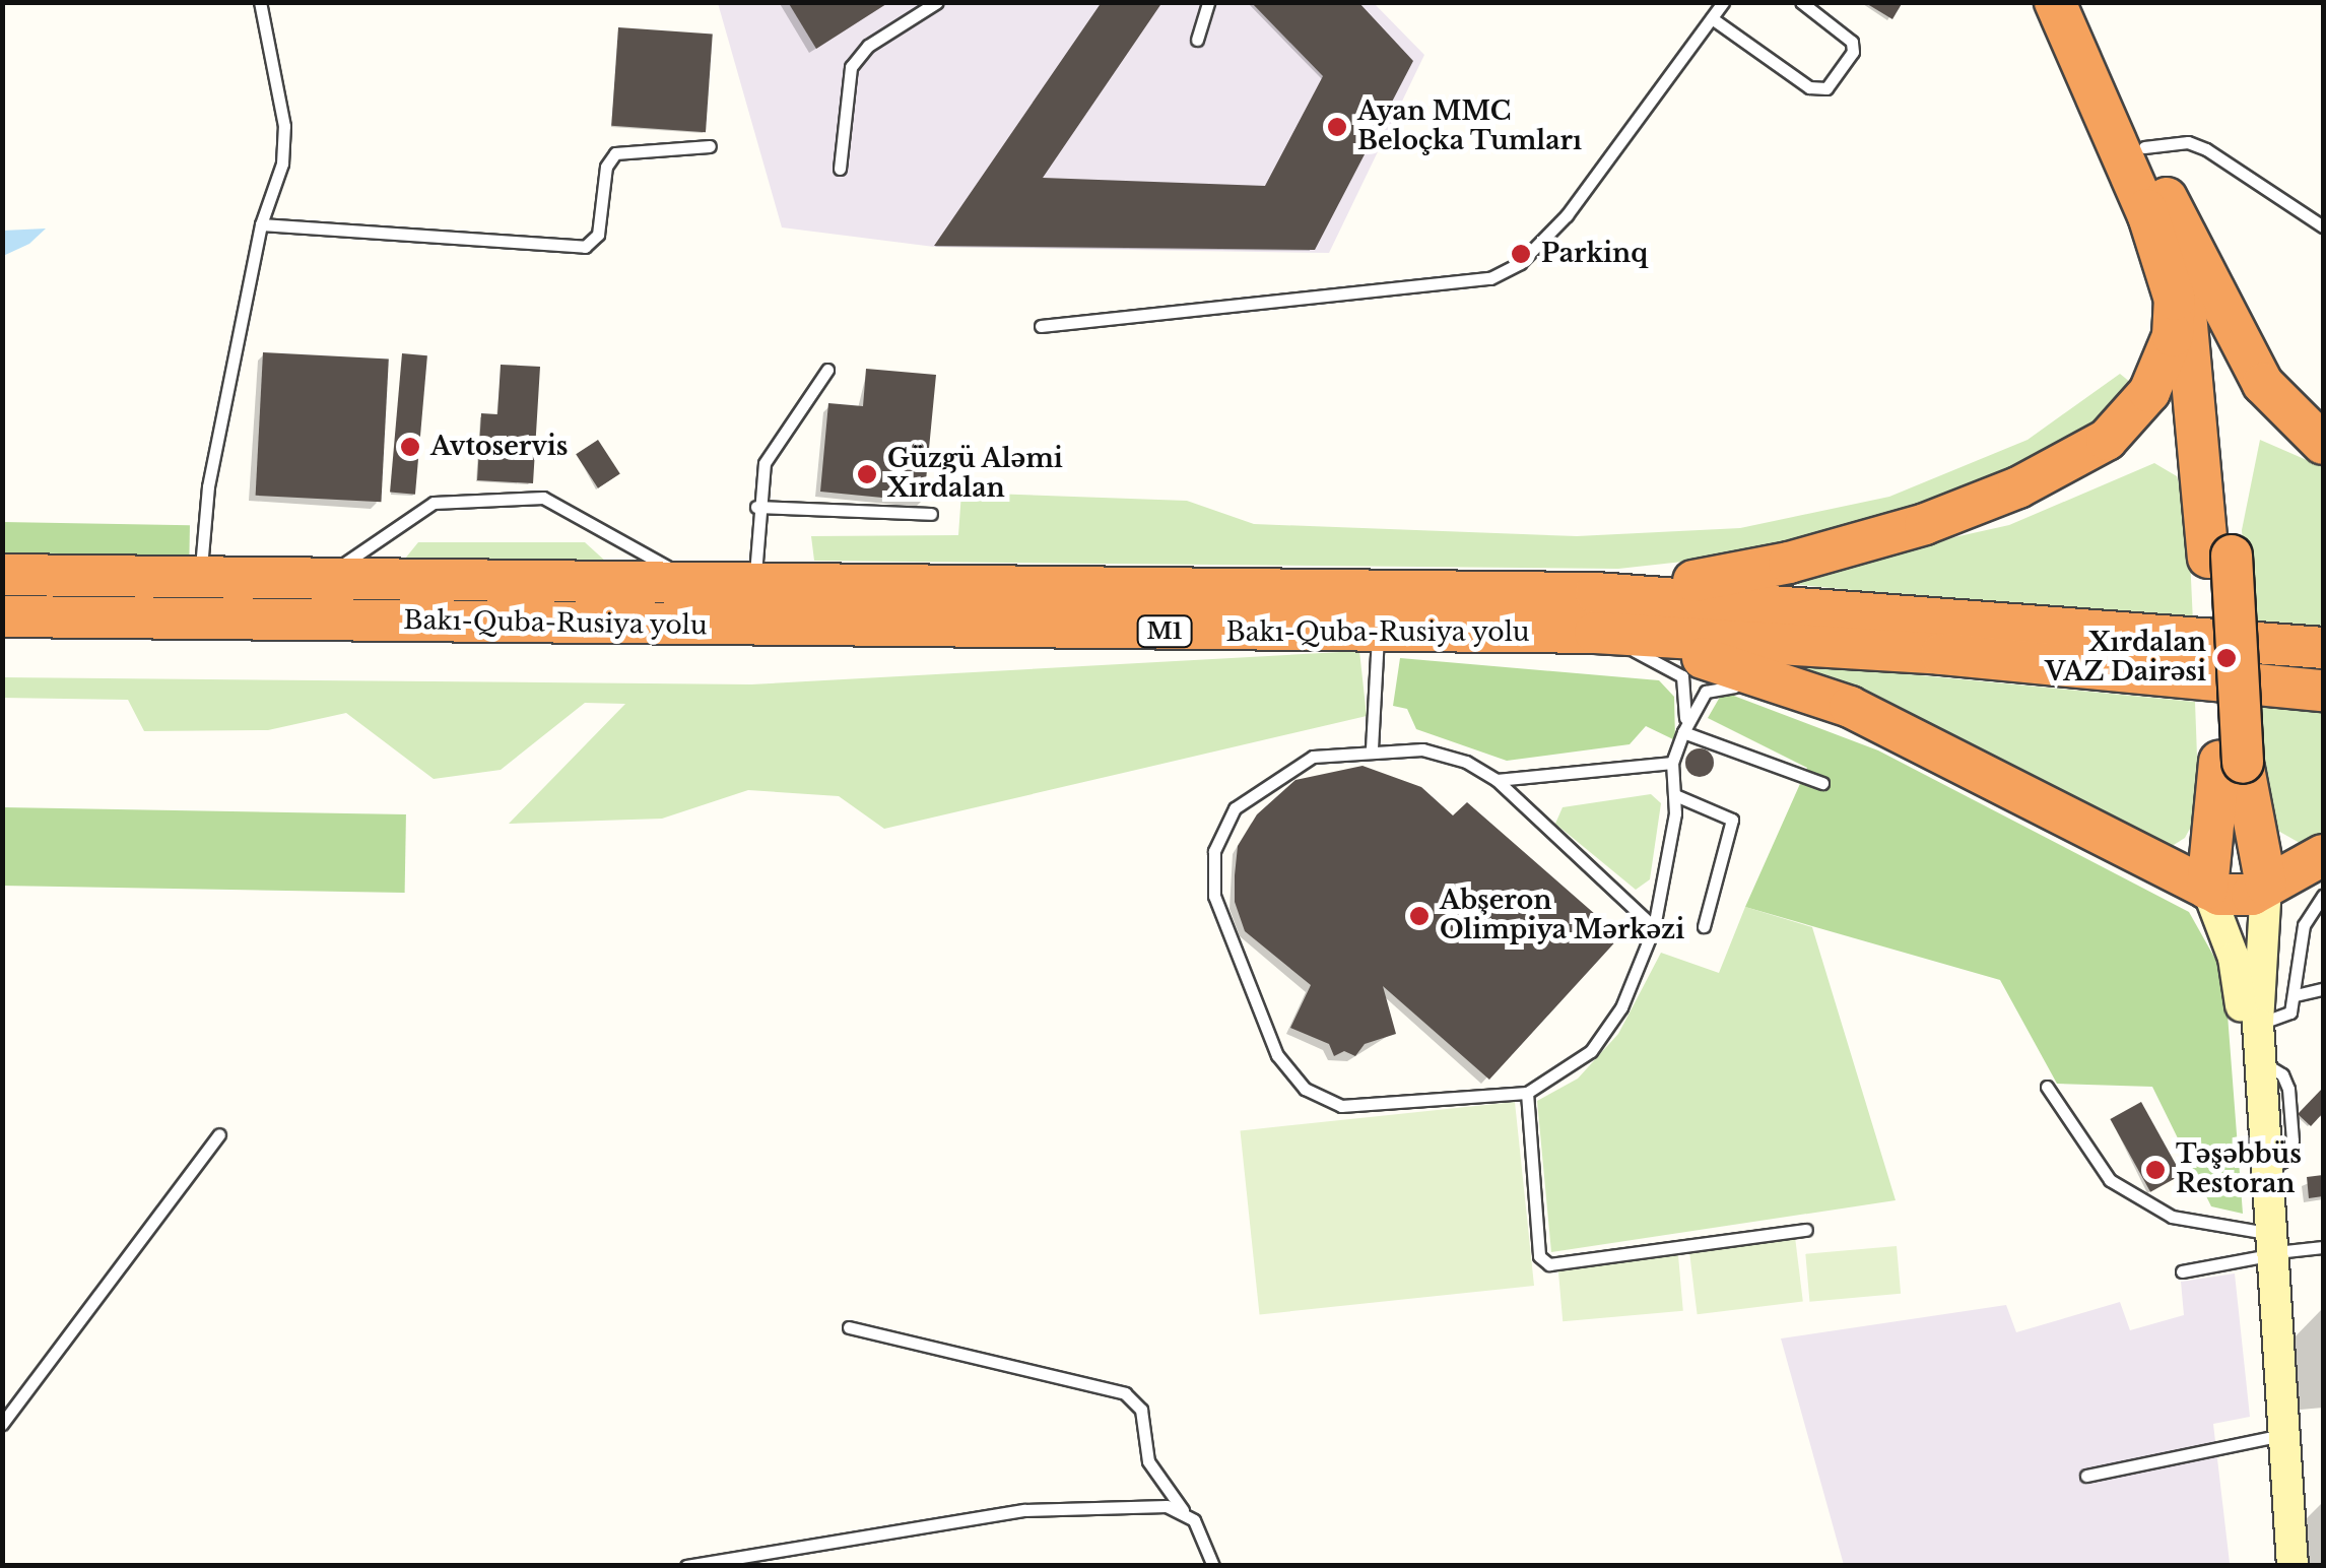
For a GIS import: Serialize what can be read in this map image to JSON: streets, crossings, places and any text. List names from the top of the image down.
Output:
{
  "streets": {
    "highway": ["Bakı-Quba-Rusiya yolu", "M1"]
  },
  "places": [
    "Ayan MMC Beloçka Tumları",
    "Parkinq",
    "Avtoservis",
    "Güzgü Aləmi Xırdalan",
    "Xırdalan VAZ Dairəsi",
    "Abşeron Olimpiya Mərkəzi",
    "Təşəbbüs Restoran"
  ]
}
